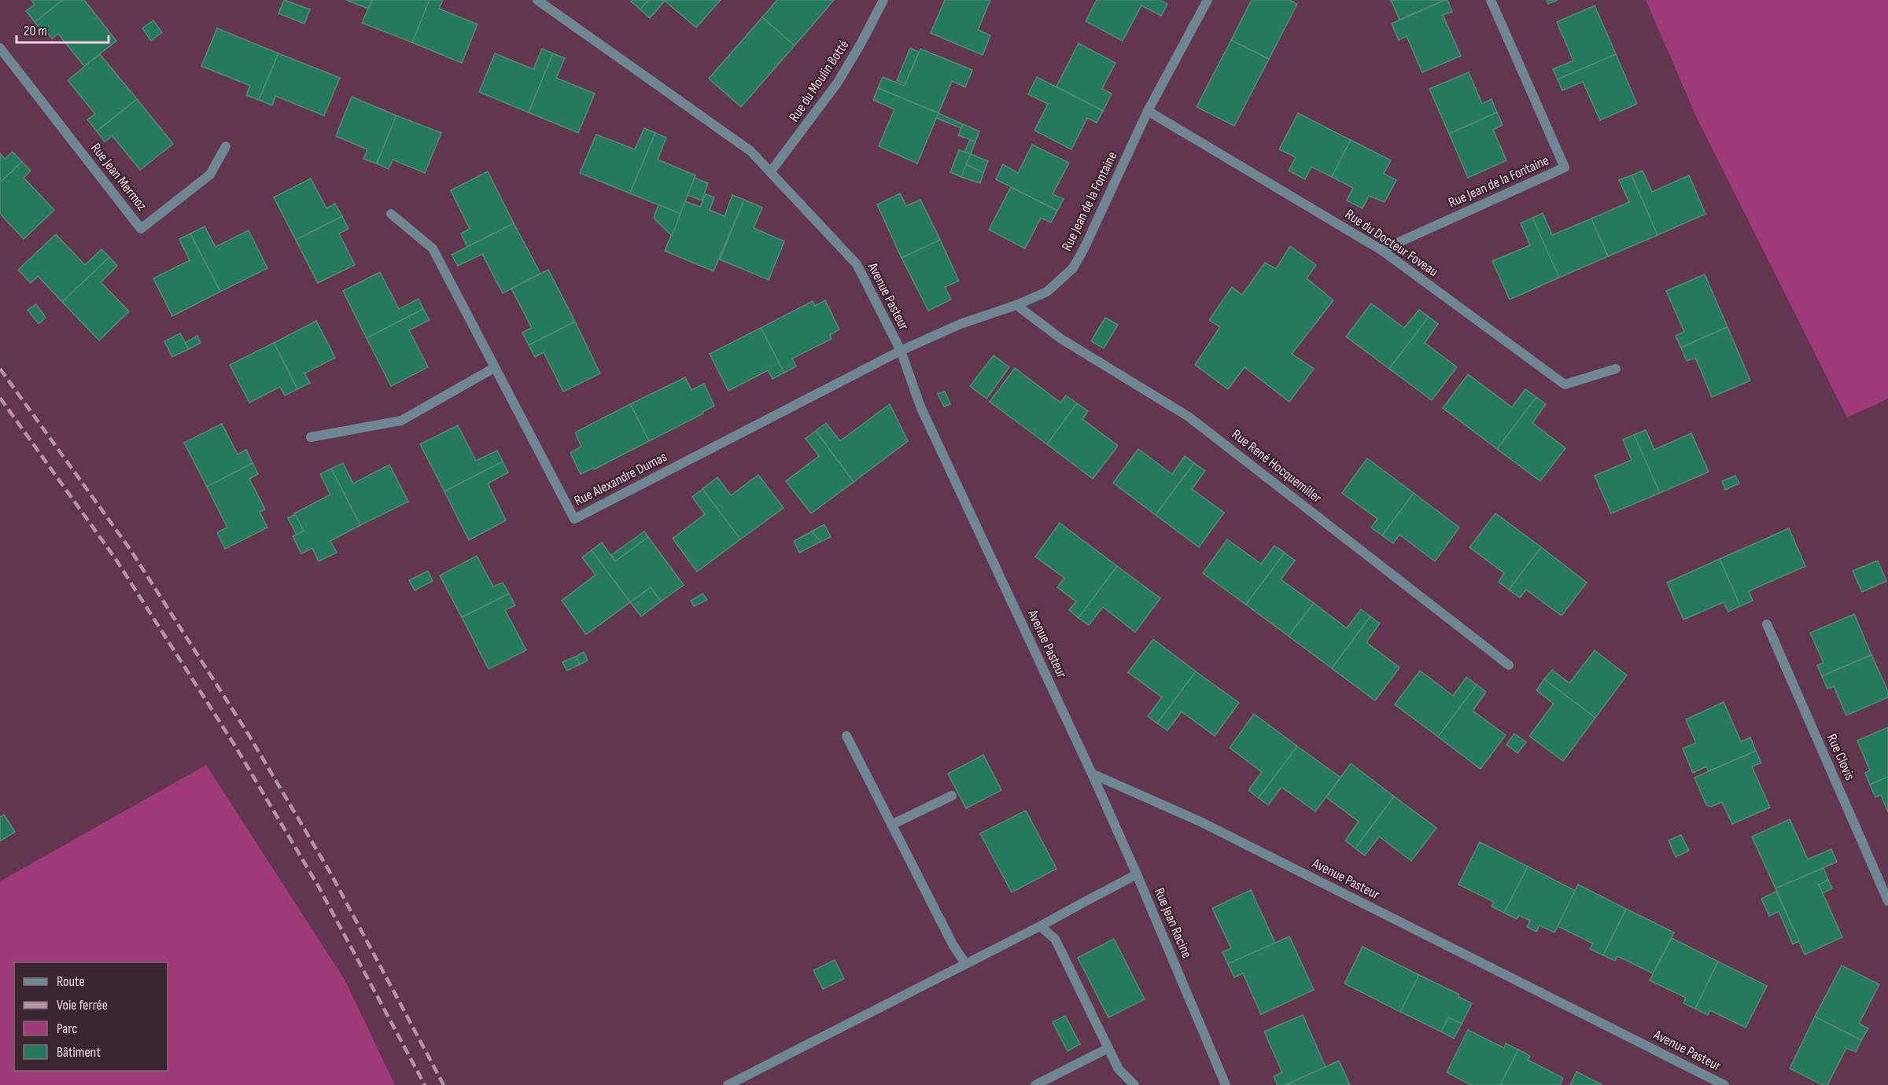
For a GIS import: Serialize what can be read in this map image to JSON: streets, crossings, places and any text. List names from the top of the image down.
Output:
{
  "streets": {
    "street": [
      "Rue du Moulin Botté",
      "Rue Jean Mermoz",
      "Rue Jean de la Fontaine",
      "Rue du Docteur Foveau",
      "Avenue Pasteur",
      "Rue René Hocquemiller",
      "Rue Alexandre Dumas",
      "Rue Clovis",
      "Rue Jean Racine"
    ]
  },
  "crossings": [
    ["Rue du Moulin Botté", "Avenue Pasteur"],
    ["Rue Jean de la Fontaine", "Rue du Docteur Foveau"],
    ["Rue Jean de la Fontaine", "Avenue Pasteur"],
    ["Rue Jean de la Fontaine", "Rue René Hocquemiller"],
    ["Rue Jean de la Fontaine", "Rue Alexandre Dumas"],
    ["Avenue Pasteur", "Rue Alexandre Dumas"],
    ["Avenue Pasteur", "Rue Jean Racine"]
  ],
  "legend": [
    "Route",
    "Voie ferrée",
    "Parc",
    "Bâtiment"
  ],
  "scale_bar": "20 m"
}
